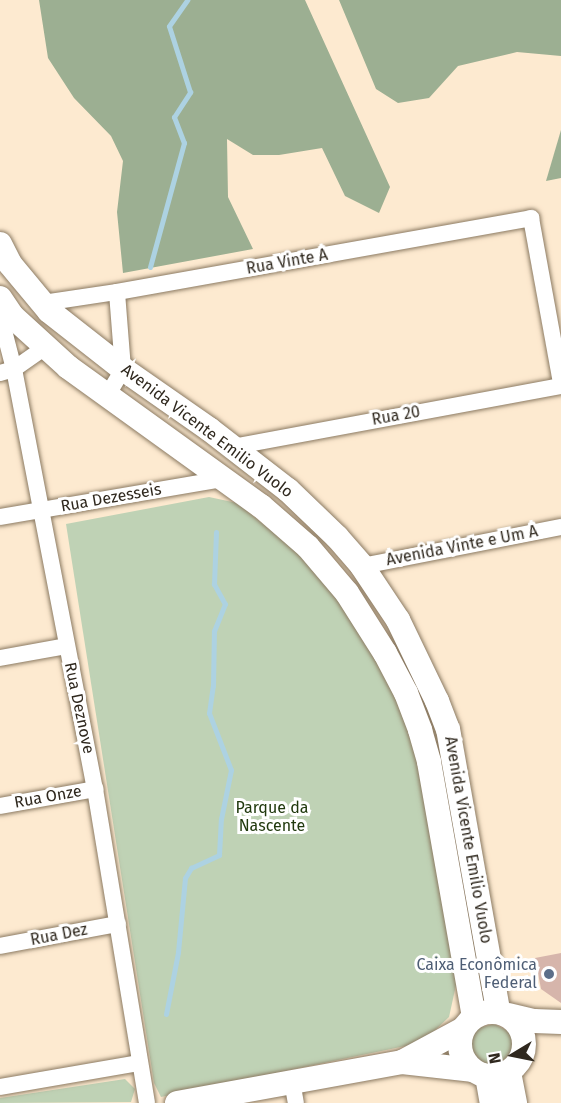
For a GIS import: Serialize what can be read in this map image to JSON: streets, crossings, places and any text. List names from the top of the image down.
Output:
{
  "streets": {
    "main road": ["Avenida Vicente Emilio Vuolo"],
    "street": [
      "Rua Vinte A",
      "Rua 20",
      "Rua Dezesseis",
      "Avenida Vinte e Um A",
      "Rua Deznove",
      "Rua Onze",
      "Rua Dez"
    ]
  },
  "crossings": [
    ["Rua Vinte A", "Rua 20"],
    ["Rua Vinte A", "Avenida Vicente Emilio Vuolo"],
    ["Rua 20", "Avenida Vicente Emilio Vuolo"],
    ["Avenida Vicente Emilio Vuolo", "Rua Dezesseis"],
    ["Avenida Vicente Emilio Vuolo", "Avenida Vinte e Um A"],
    ["Rua Dezesseis", "Rua Deznove"],
    ["Rua Deznove", "Rua Onze"],
    ["Rua Deznove", "Rua Dez"]
  ],
  "parks": ["Parque da Nascente"],
  "places": ["Caixa Econômica Federal"],
  "north": "left"
}
